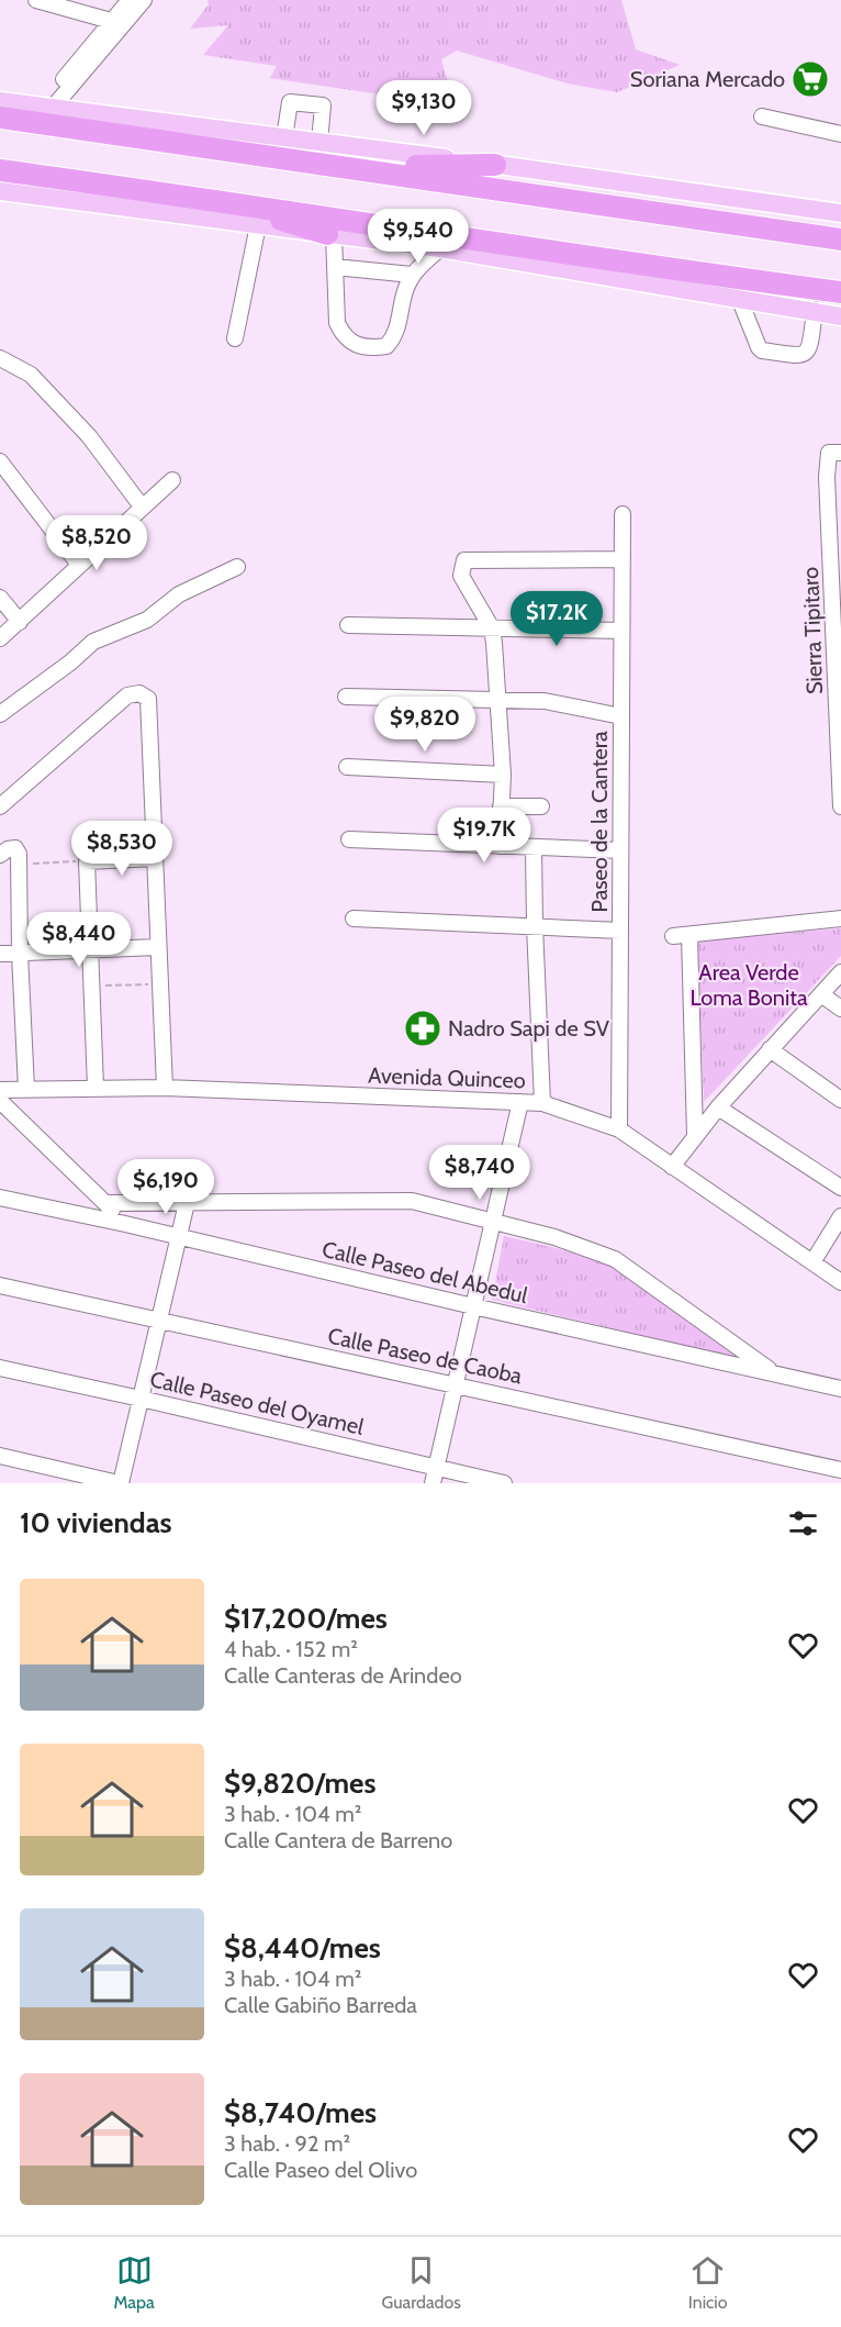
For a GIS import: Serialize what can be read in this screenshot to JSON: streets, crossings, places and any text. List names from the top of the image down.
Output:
{
  "streets": {
    "street": [
      "Sierra Tipitaro",
      "Paseo de la Cantera",
      "Avenida Quinceo",
      "Calle Paseo del Abedul",
      "Calle Paseo de Caoba",
      "Calle Paseo del Oyamel"
    ]
  },
  "crossings": [
    ["Paseo de la Cantera", "Avenida Quinceo"]
  ],
  "parks": ["Area Verde Loma Bonita"],
  "places": {
    "supermarket": ["Soriana Mercado"],
    "pharmacy": ["Nadro Sapi de SV"]
  },
  "page": {
    "price": [
      "$9,130",
      "$9,540",
      "$8,520",
      "$17.2K",
      "$9,820",
      "$19.7K",
      "$8,530",
      "$8,440",
      "$8,740",
      "$6,190"
    ],
    "heading": "10 viviendas",
    "list": [
      {
        "name": "$17,200/mes",
        "note": "4 hab. · 152 m² · Calle Canteras de Arindeo"
      },
      {
        "name": "$9,820/mes",
        "note": "3 hab. · 104 m² · Calle Cantera de Barreno"
      },
      {
        "name": "$8,440/mes",
        "note": "3 hab. · 104 m² · Calle Gabiño Barreda"
      },
      {
        "name": "$8,740/mes",
        "note": "3 hab. · 92 m² · Calle Paseo del Olivo"
      }
    ],
    "tabs": ["Mapa", "Guardados", "Inicio"]
  }
}
